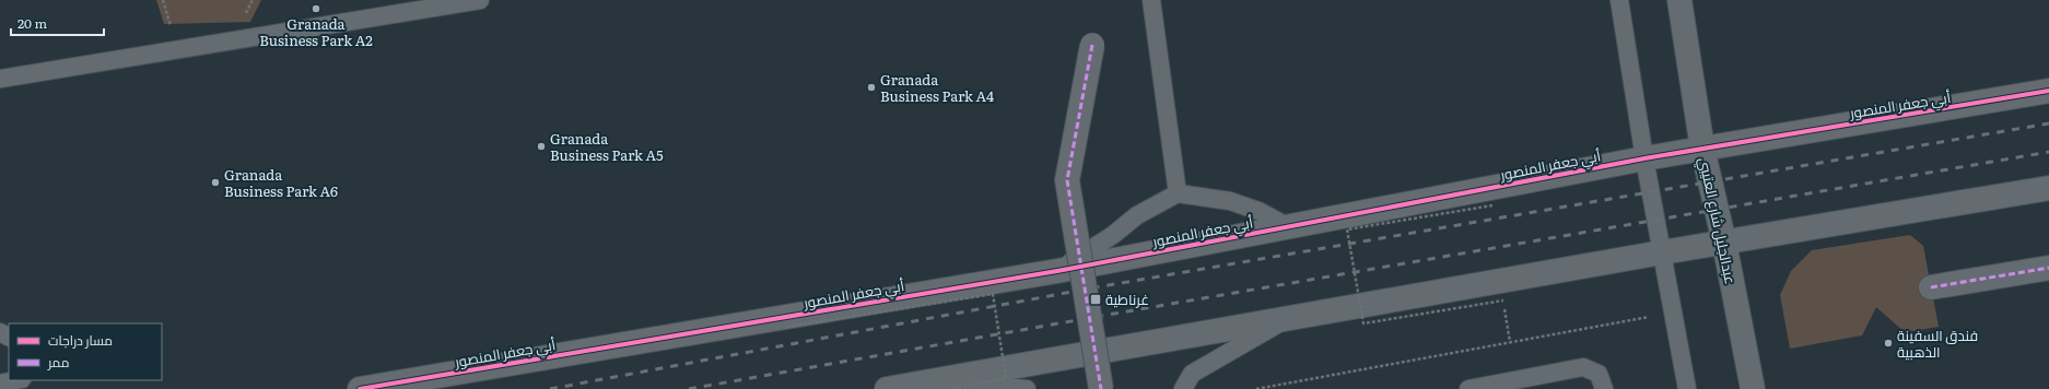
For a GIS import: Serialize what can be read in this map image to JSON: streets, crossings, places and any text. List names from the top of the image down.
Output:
{
  "streets": {
    "street": ["أبي جعفر المنصور", "عبدالجليل شارع العتيبي"]
  },
  "crossings": [
    ["أبي جعفر المنصور", "عبدالجليل شارع العتيبي"]
  ],
  "places": {
    "other": [
      "Granada Business Park A2",
      "Granada Business Park A4",
      "Granada Business Park A5",
      "Granada Business Park A6",
      "فندق السفينة الذهبية"
    ],
    "transit": ["غرناطية"]
  },
  "legend": ["مسار دراجات", "ممر"],
  "scale_bar": "20 m"
}
